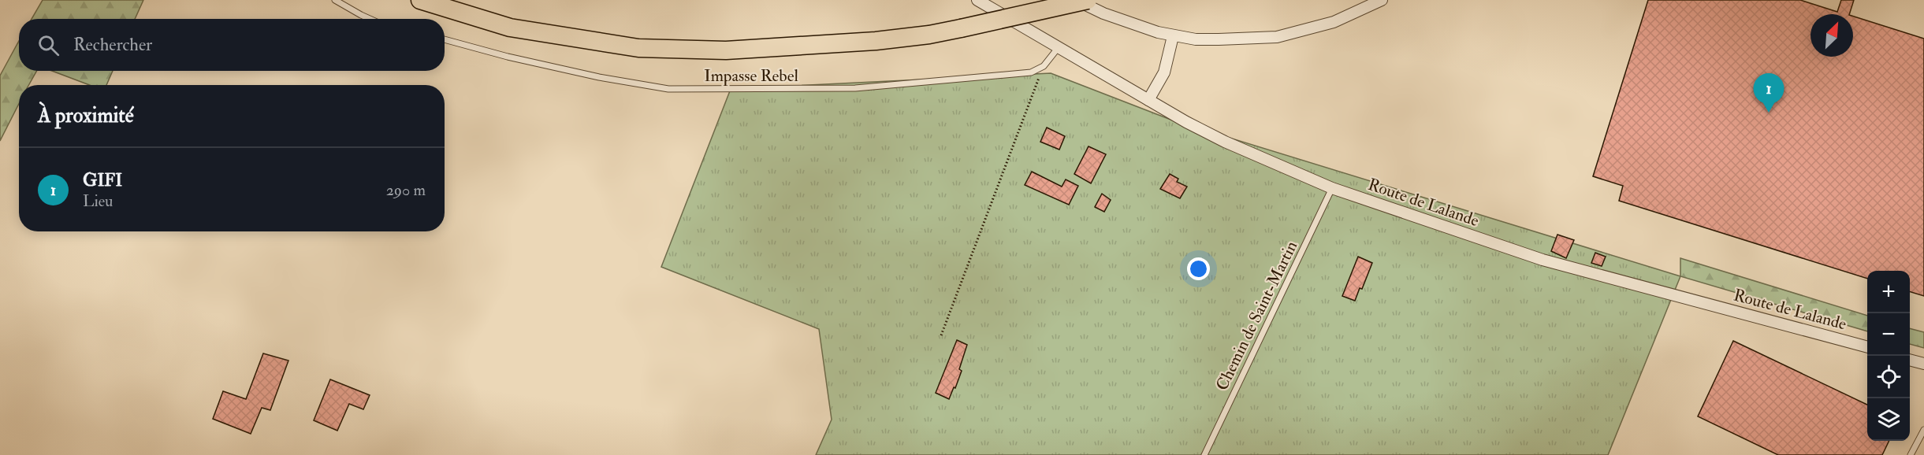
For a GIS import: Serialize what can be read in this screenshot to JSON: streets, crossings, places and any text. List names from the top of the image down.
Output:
{
  "streets": {
    "street": ["Route de Lalande"],
    "lane": ["Impasse Rebel", "Chemin de Saint-Martin"]
  },
  "crossings": [
    ["Route de Lalande", "Chemin de Saint-Martin"]
  ],
  "north": "top right",
  "page": {
    "search": "Rechercher",
    "pins": "1",
    "heading": "À proximité",
    "list": [
      {
        "mark": "1",
        "name": "GIFI",
        "note": "Lieu",
        "value": "290 m"
      }
    ],
    "map_buttons": ["+", "−"]
  }
}
